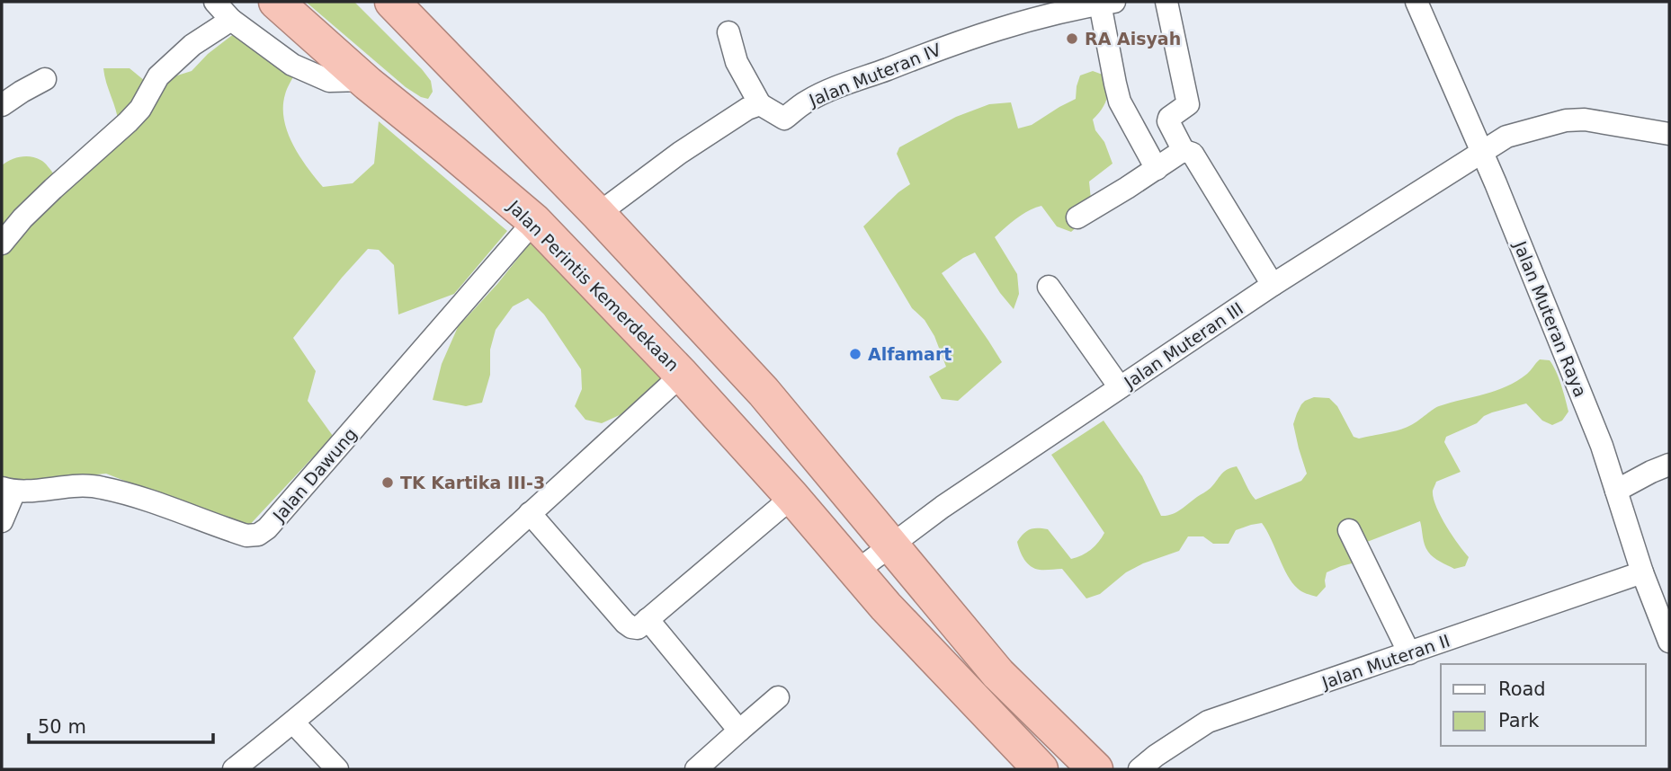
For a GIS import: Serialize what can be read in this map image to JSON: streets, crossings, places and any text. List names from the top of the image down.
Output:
{
  "streets": {
    "highway": ["Jalan Perintis Kemerdekaan"],
    "street": [
      "Jalan Muteran IV",
      "Jalan Muteran Raya",
      "Jalan Muteran III",
      "Jalan Dawung",
      "Jalan Muteran II"
    ]
  },
  "crossings": [
    ["Jalan Perintis Kemerdekaan", "Jalan Dawung"],
    ["Jalan Muteran Raya", "Jalan Muteran III"],
    ["Jalan Muteran Raya", "Jalan Muteran II"]
  ],
  "places": ["RA Aisyah", "Alfamart", "TK Kartika III-3"],
  "legend": ["Road", "Park"],
  "scale_bar": "50 m"
}
